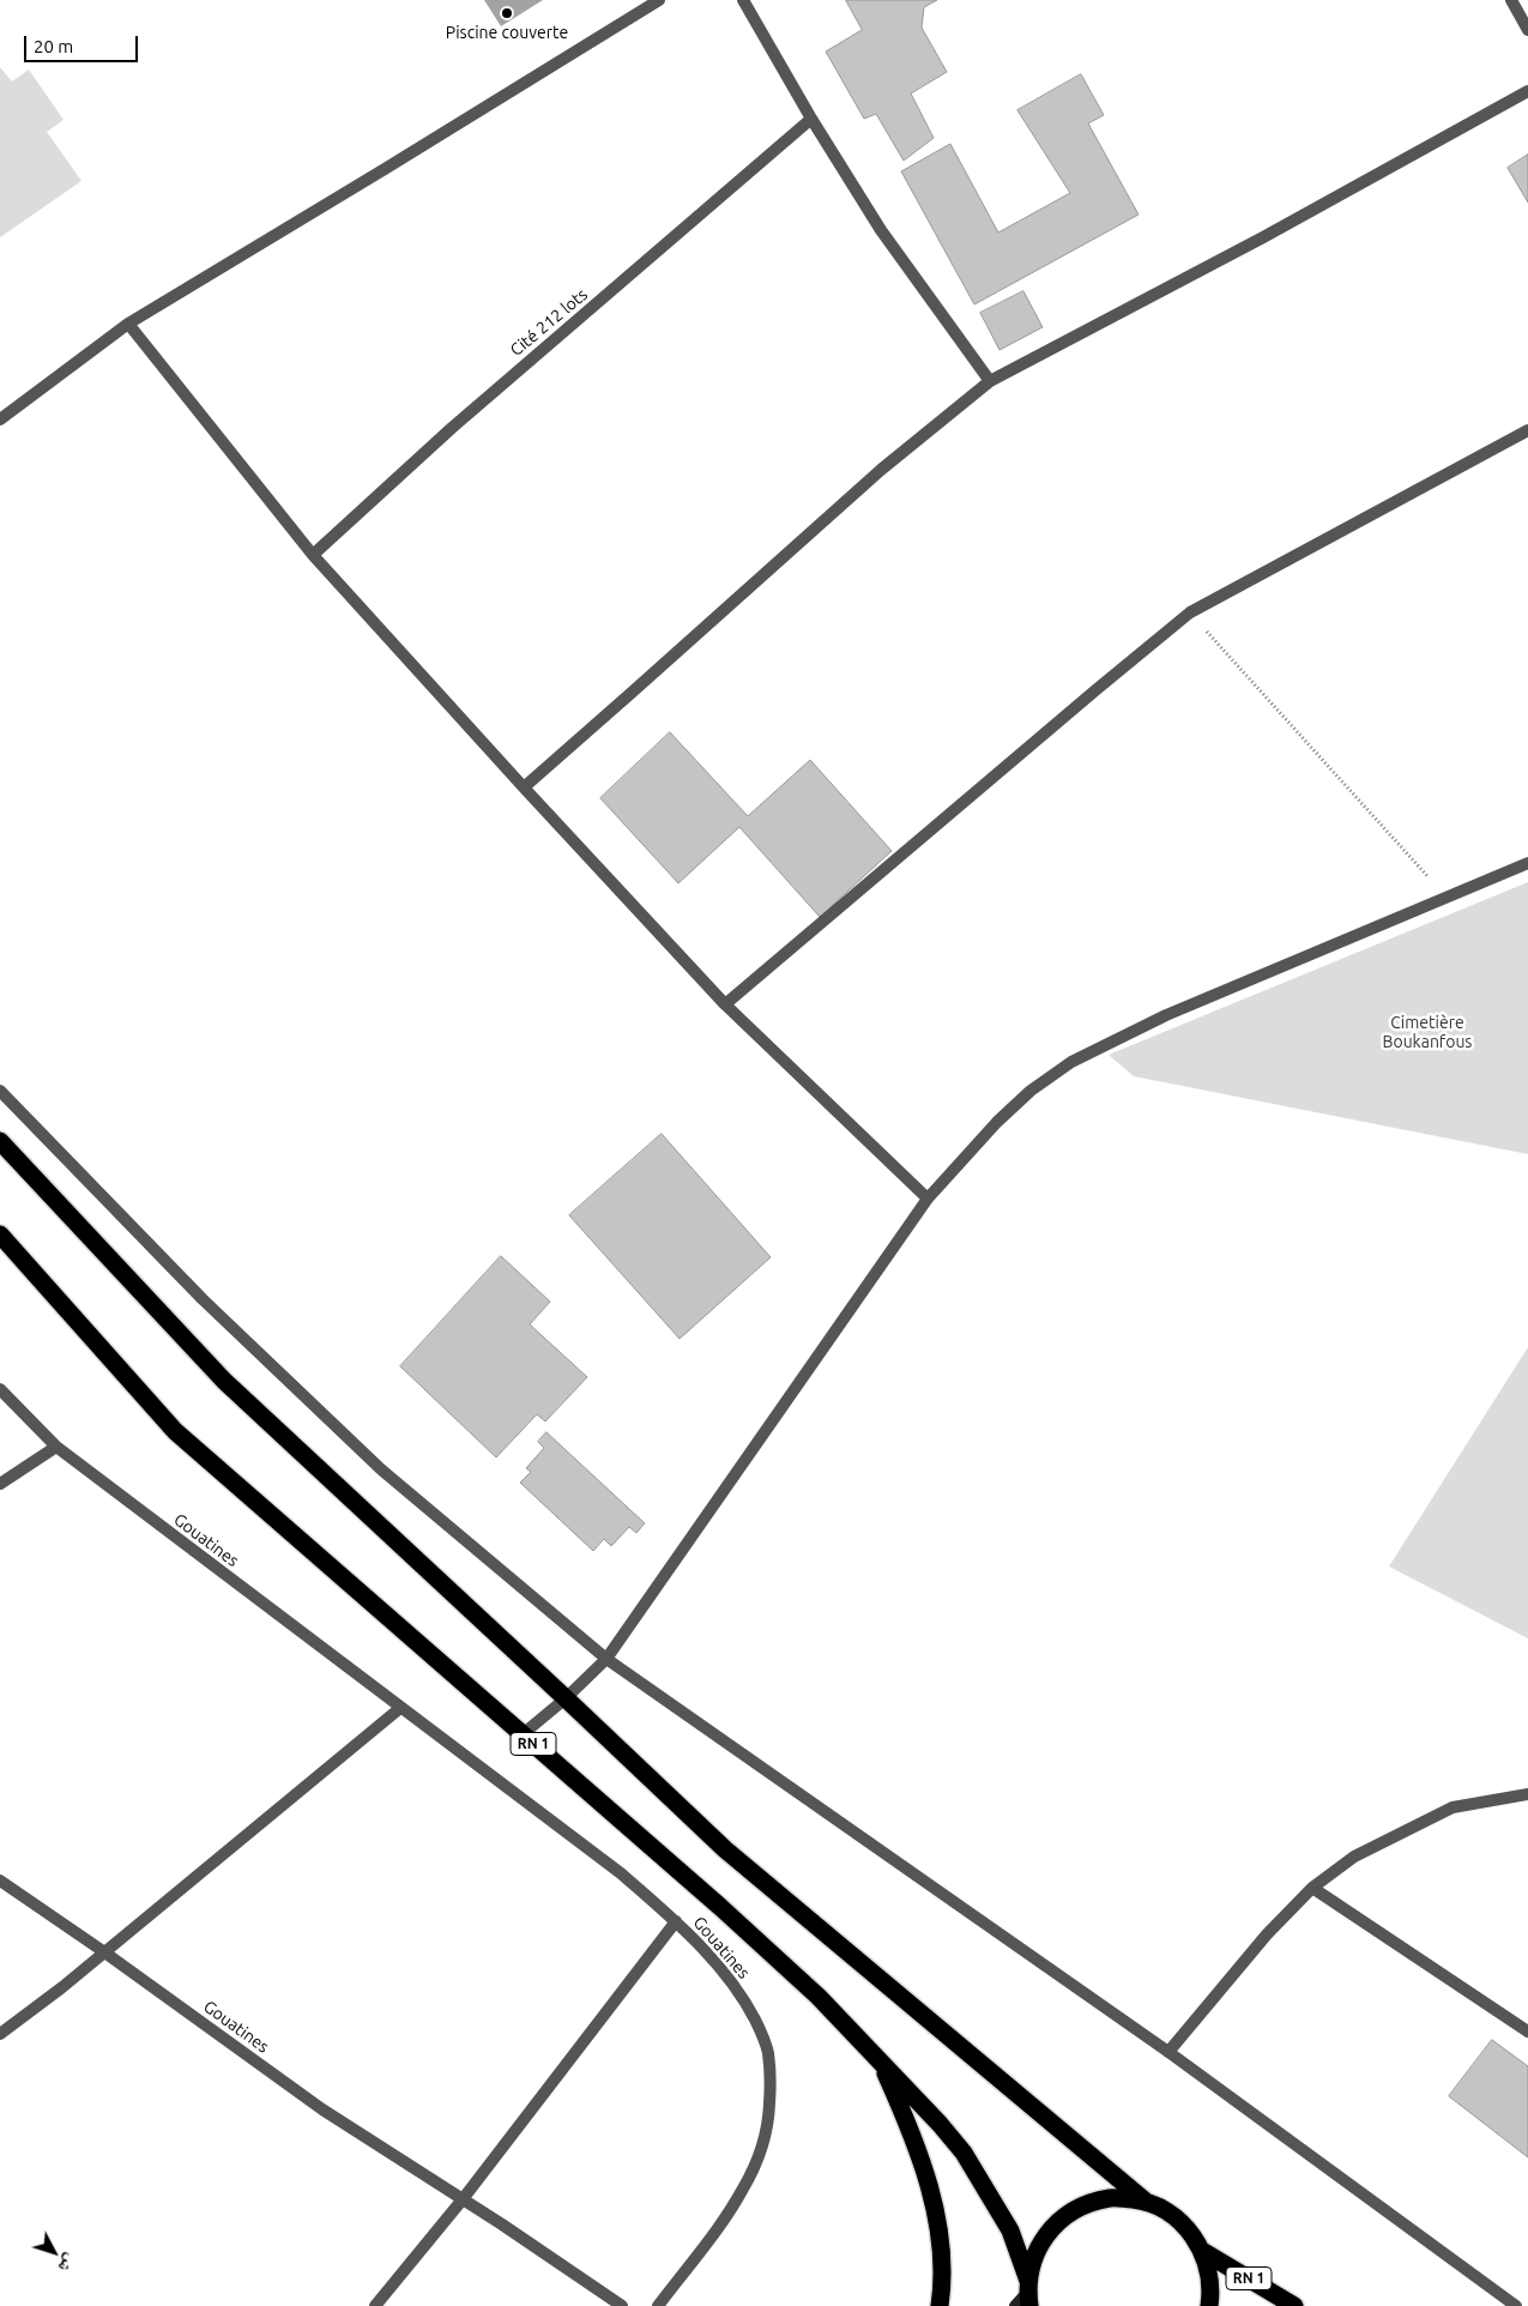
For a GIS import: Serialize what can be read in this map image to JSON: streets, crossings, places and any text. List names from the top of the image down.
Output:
{
  "streets": {
    "highway": ["RN 1"],
    "street": ["Cité 212 lots", "Gouatines"]
  },
  "parks": ["Cimetière Boukanfous"],
  "places": ["Piscine couverte"],
  "scale_bar": "20 m",
  "north": "bottom right"
}
